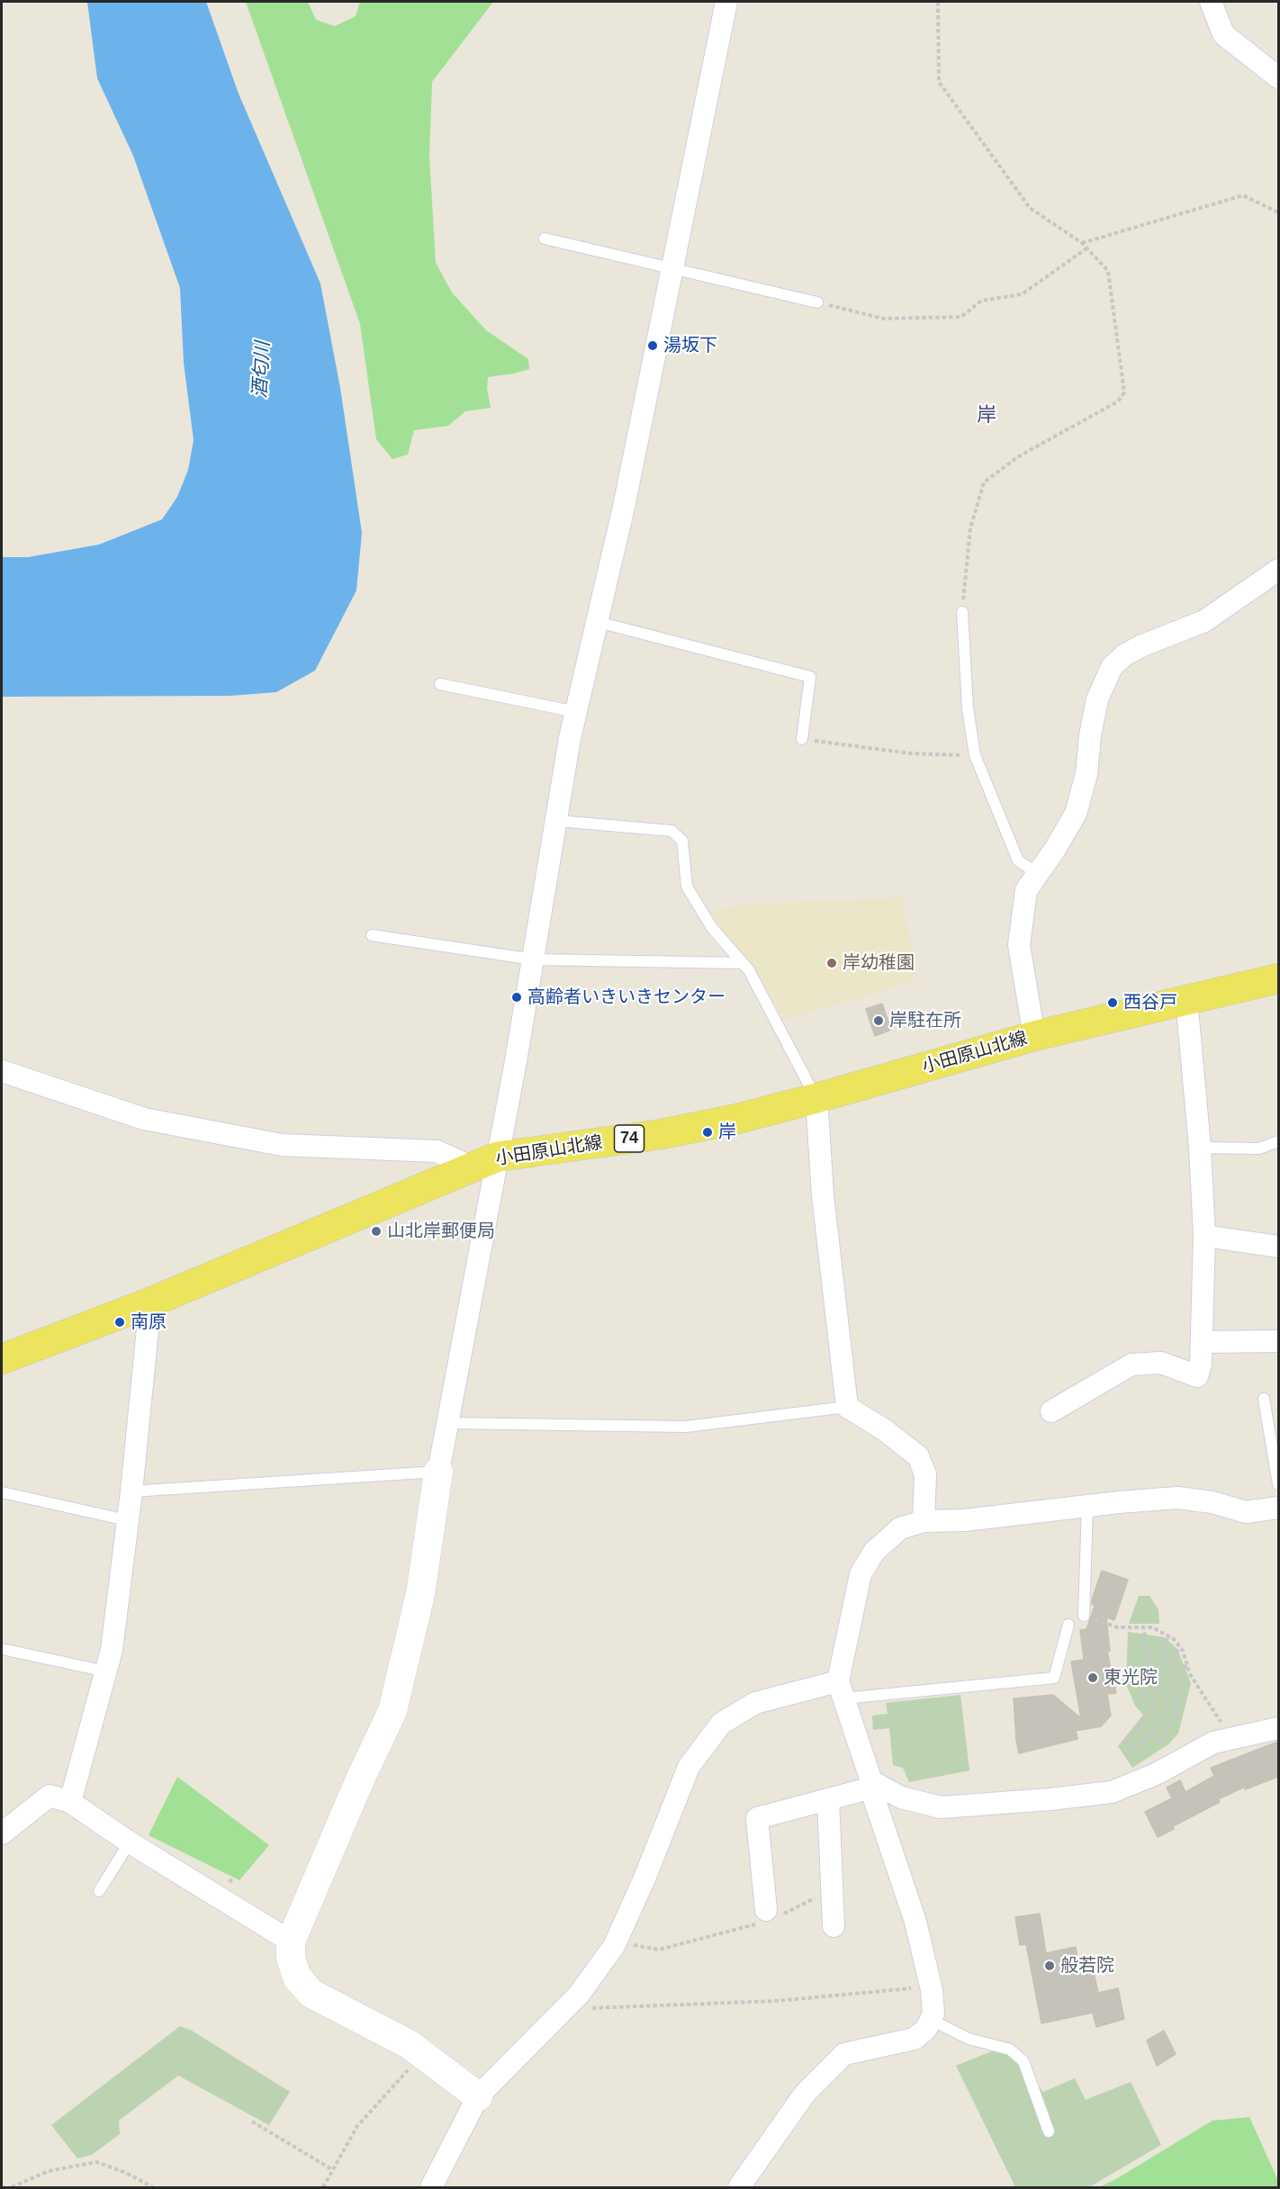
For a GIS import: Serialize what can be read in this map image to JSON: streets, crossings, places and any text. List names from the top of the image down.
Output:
{
  "streets": {
    "main road": ["小田原山北線", "74"]
  },
  "districts": ["岸"],
  "water": ["酒匂川"],
  "places": [
    "湯坂下",
    "岸幼稚園",
    "高齢者いきいきセンター",
    "西谷戸",
    "岸駐在所",
    "岸",
    "山北岸郵便局",
    "南原",
    "東光院",
    "般若院"
  ]
}
